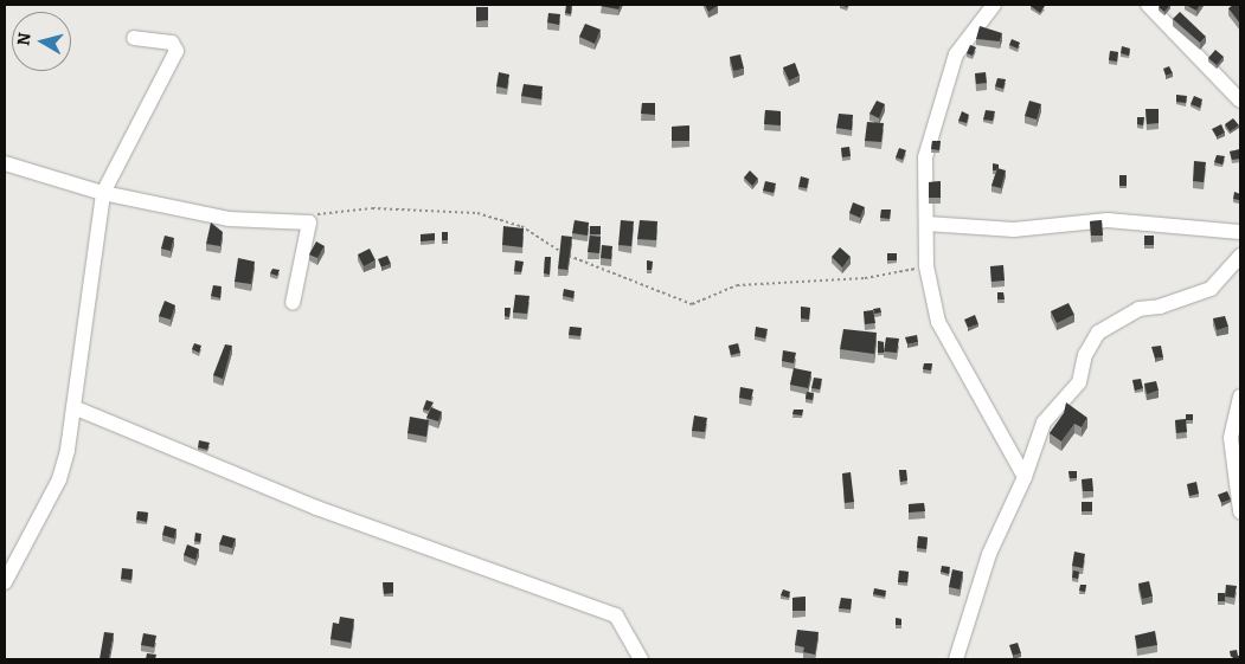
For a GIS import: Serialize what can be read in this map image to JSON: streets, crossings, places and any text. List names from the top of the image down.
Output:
{
  "north": "left"
}
